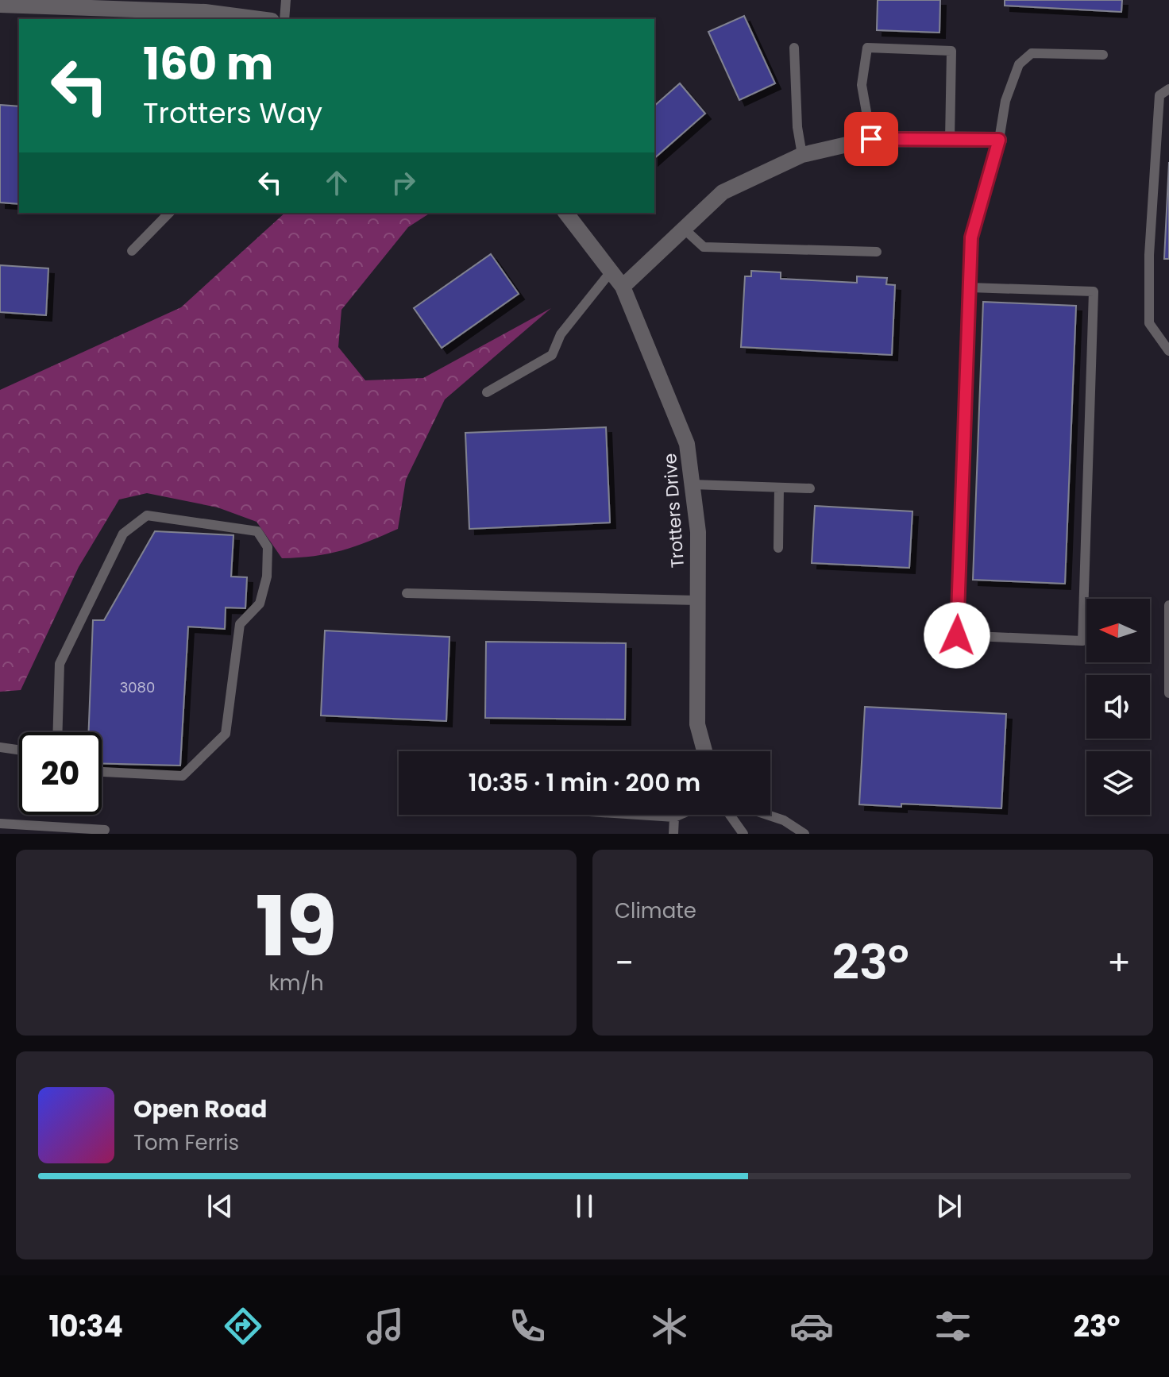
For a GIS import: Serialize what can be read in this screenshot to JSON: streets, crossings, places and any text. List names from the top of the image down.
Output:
{
  "streets": {
    "street": ["Trotters Drive"]
  },
  "house_numbers": ["3080"],
  "north": "left",
  "page": {
    "turn": ["160 m", "Trotters Way"],
    "limit": "20",
    "trip": "10:35 · 1 min · 200 m",
    "tile": [
      ["19", "km/h"],
      "Climate"
    ],
    "heat": ["−", "23°", "+"],
    "song": ["Open Road", "Tom Ferris"],
    "tabs": ["10:34", "23°"]
  }
}
